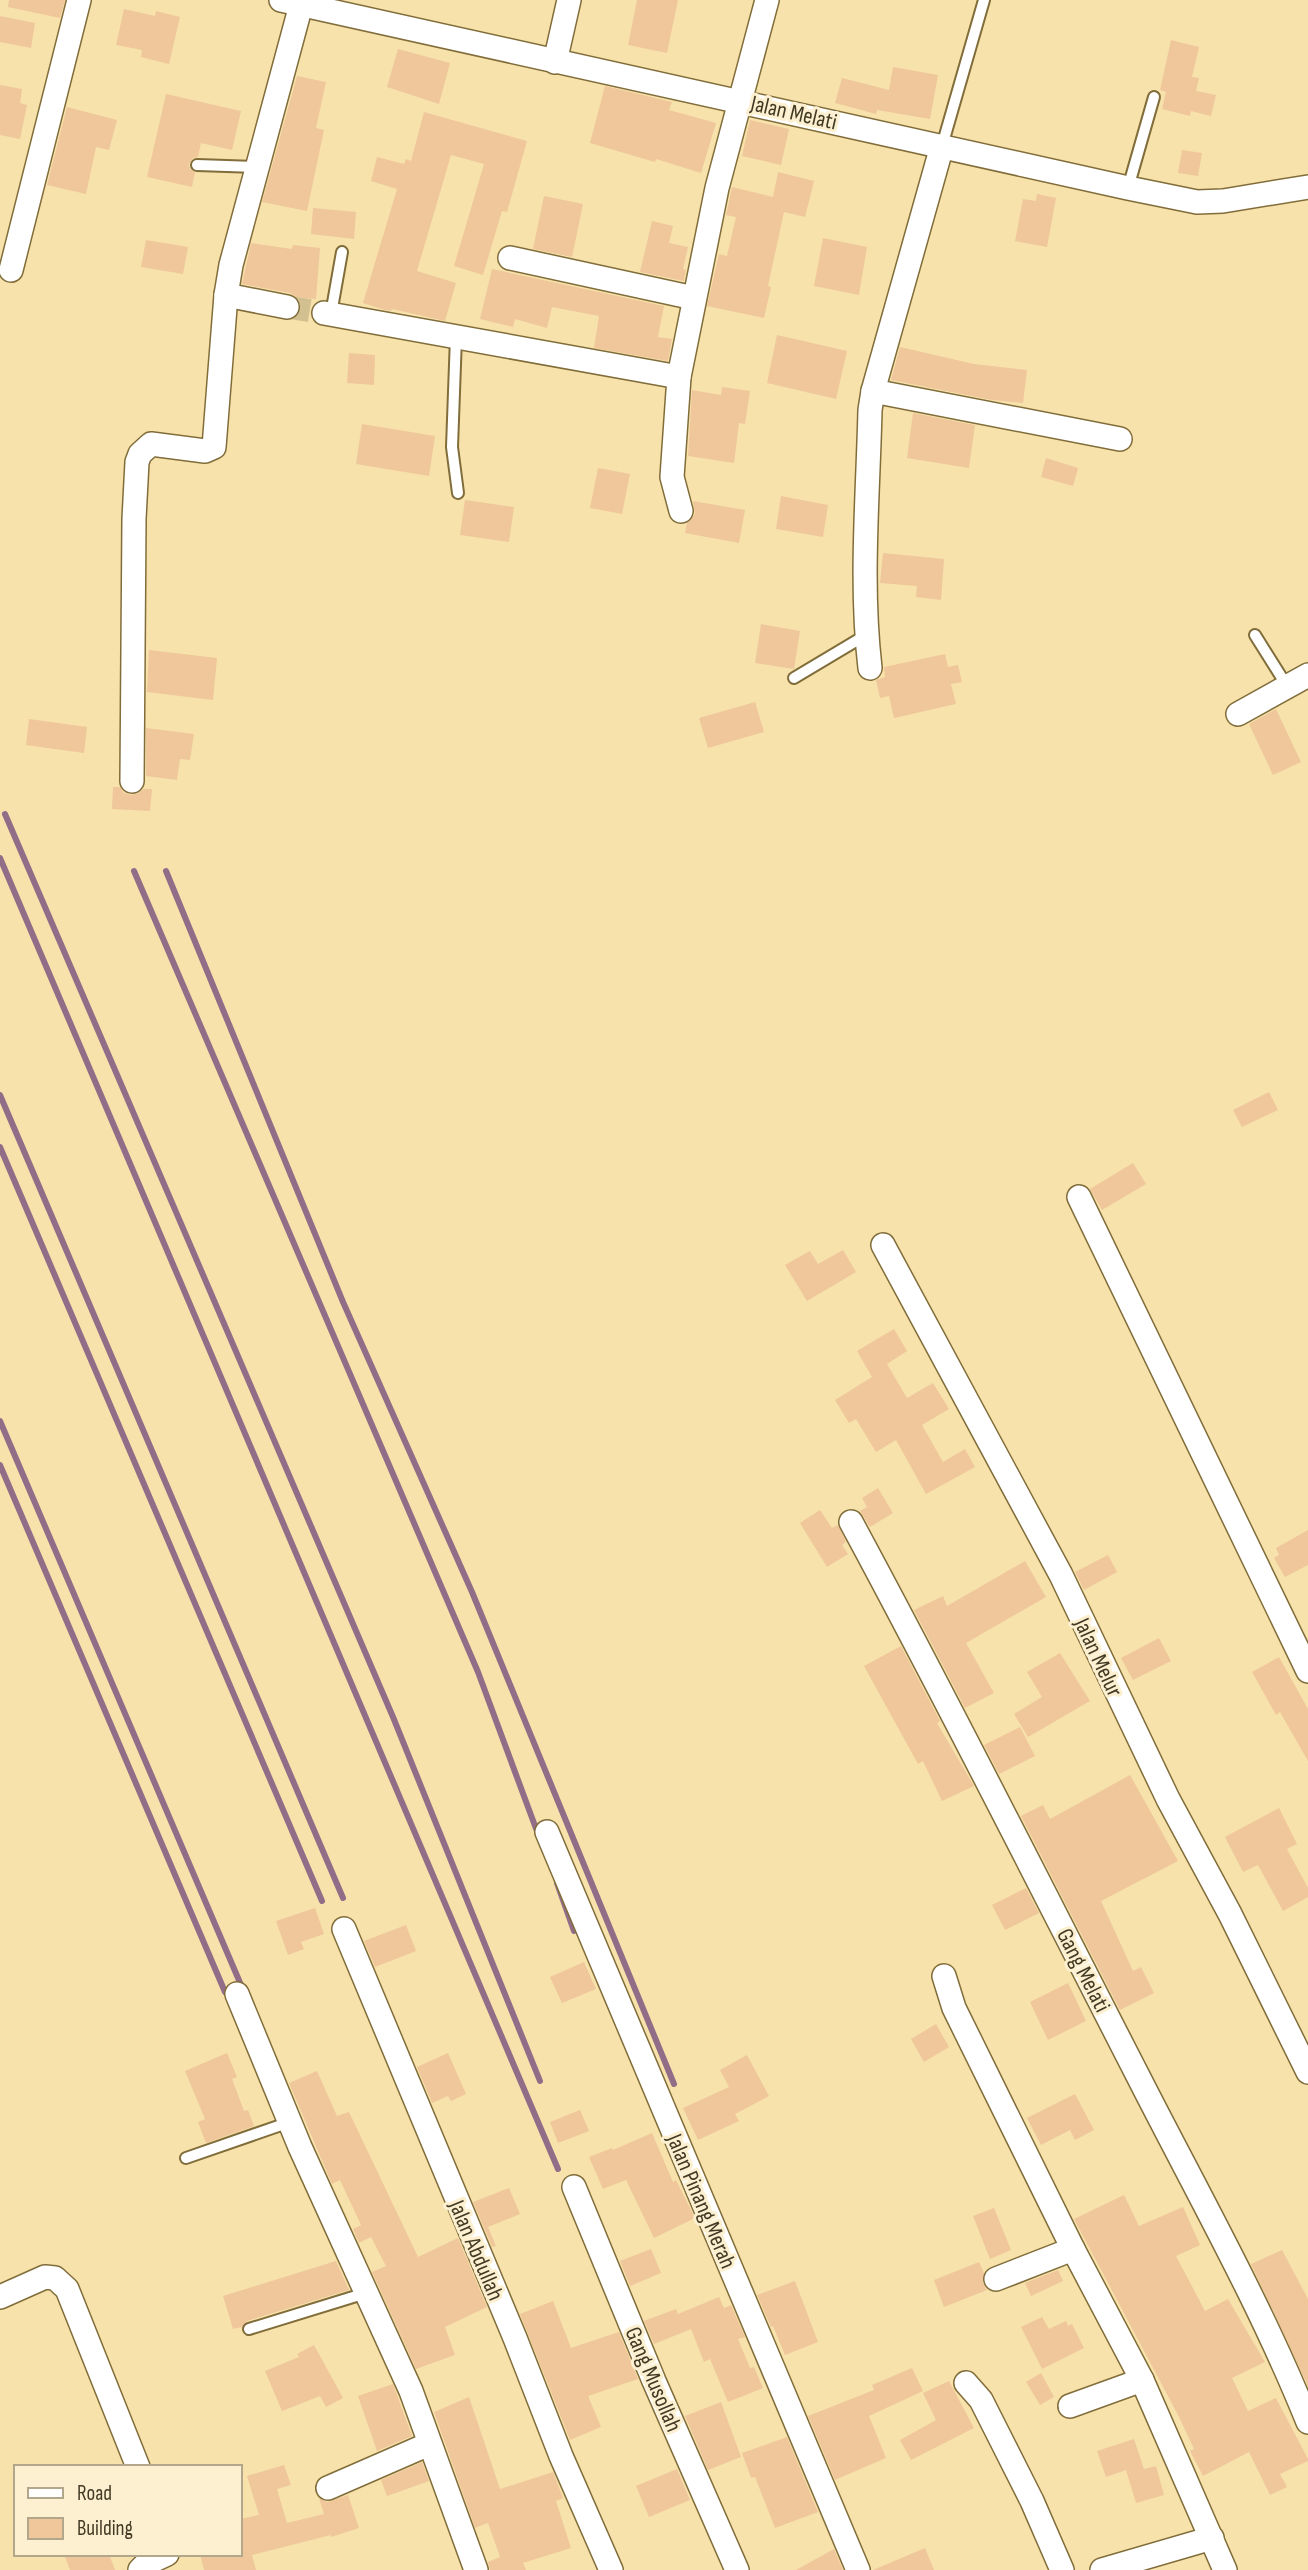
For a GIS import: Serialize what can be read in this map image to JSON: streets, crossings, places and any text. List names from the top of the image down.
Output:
{
  "streets": {
    "street": [
      "Jalan Melati",
      "Jalan Melur",
      "Gang Melati",
      "Jalan Pinang Merah",
      "Jalan Abdullah",
      "Gang Musollah"
    ]
  },
  "legend": ["Road", "Building"]
}
